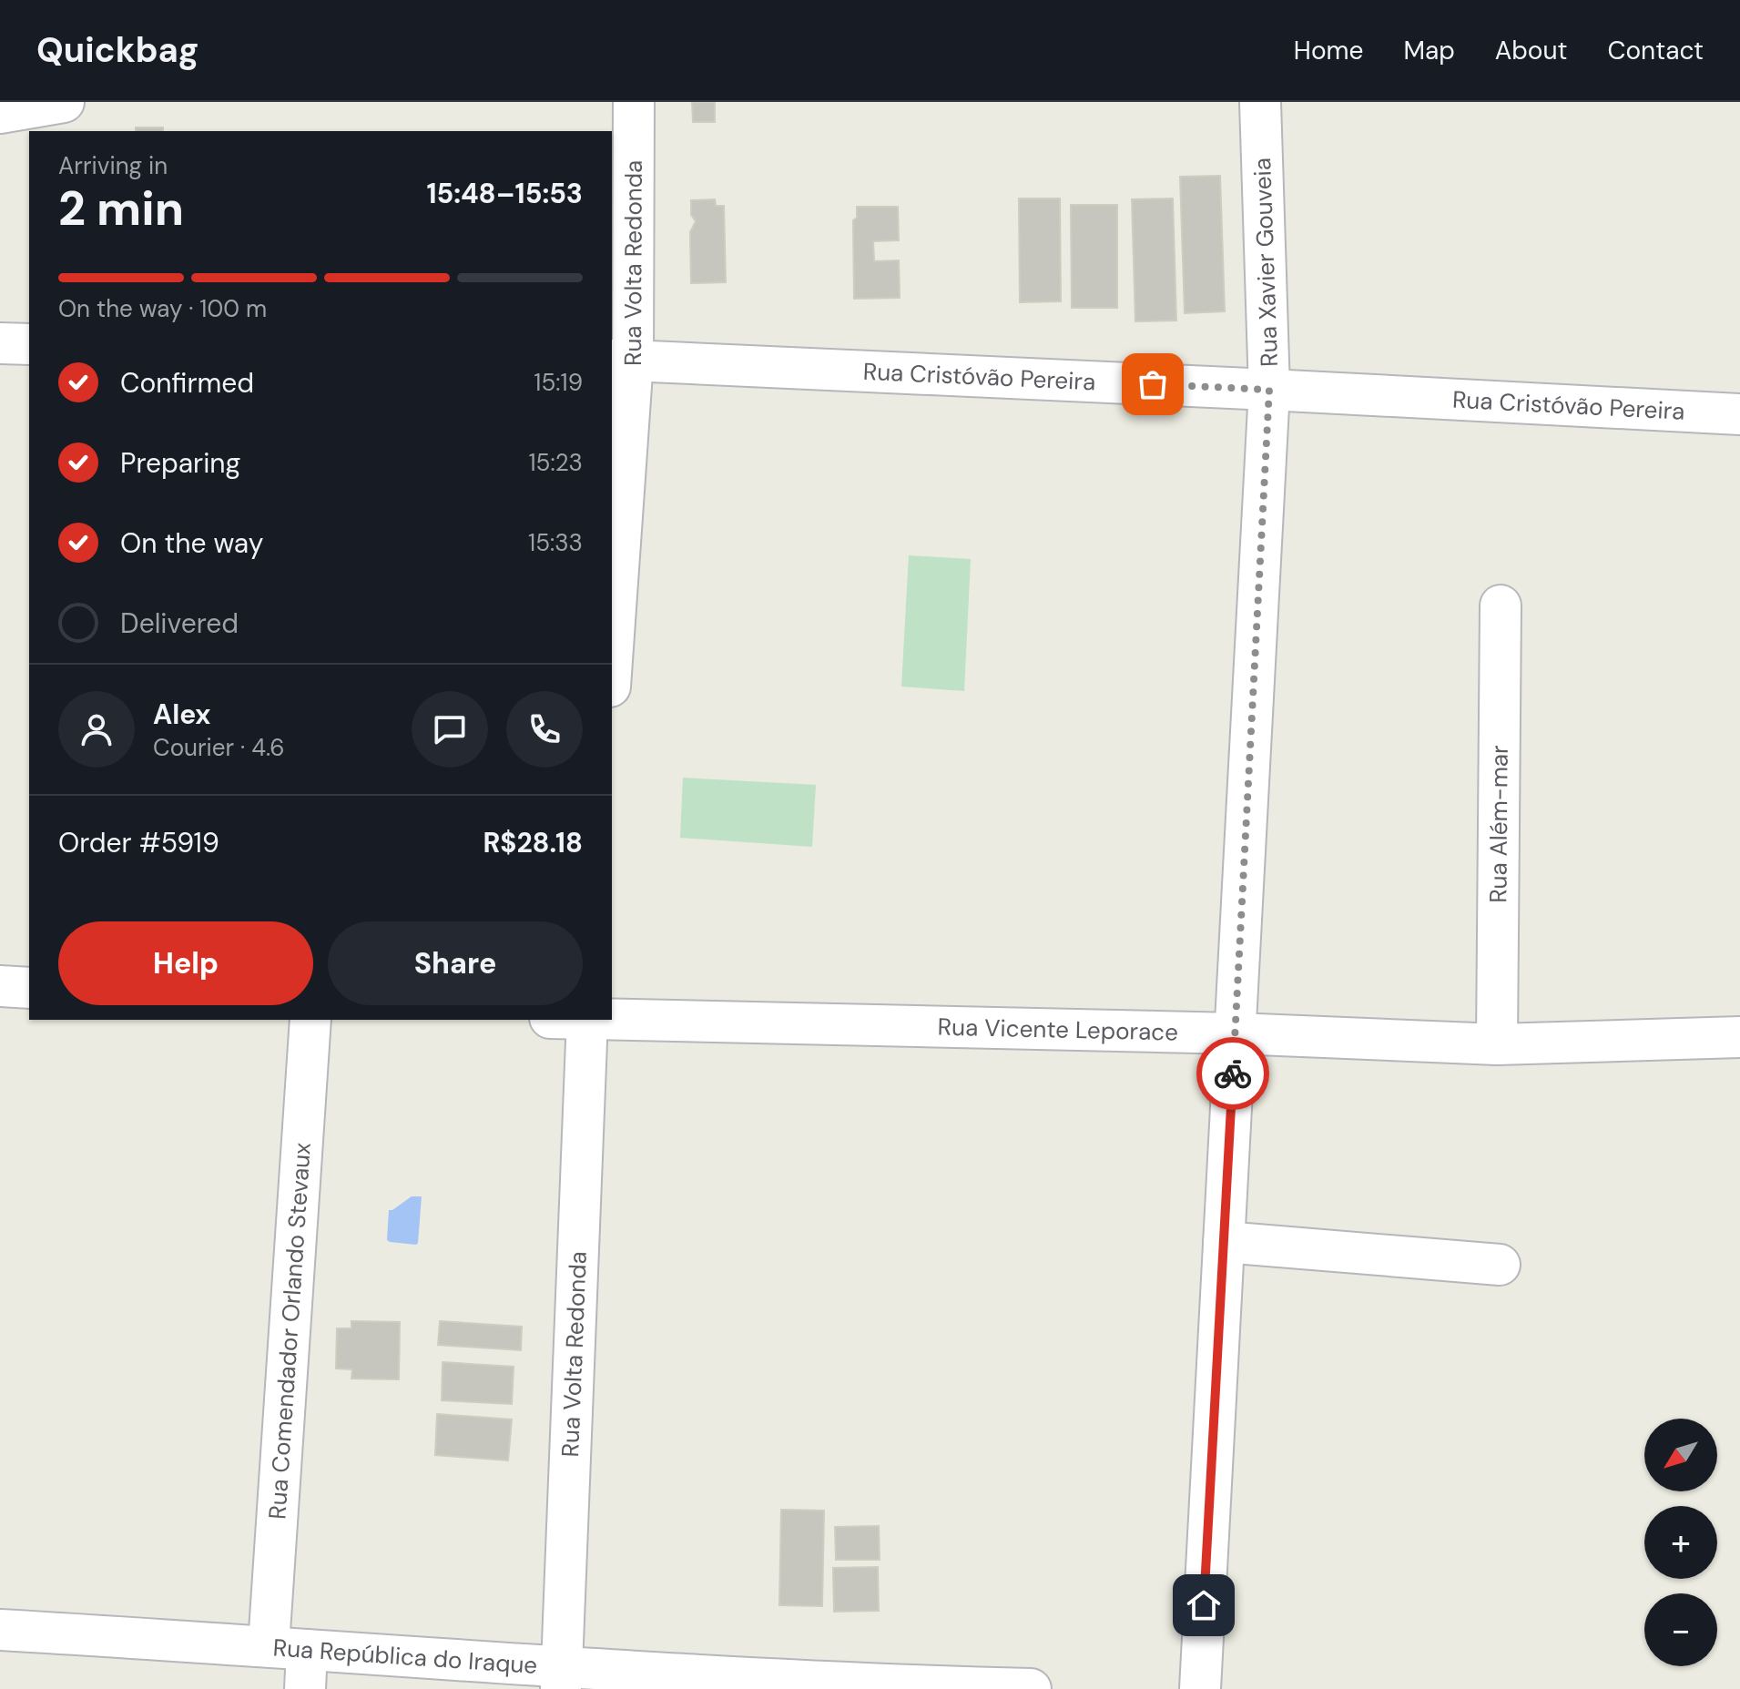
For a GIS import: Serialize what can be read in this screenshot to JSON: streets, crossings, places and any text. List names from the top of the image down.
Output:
{
  "streets": {
    "street": [
      "Rua Xavier Gouveia",
      "Rua Volta Redonda",
      "Rua Cristóvão Pereira",
      "Rua Além-mar",
      "Rua Vicente Leporace",
      "Rua Comendador Orlando Stevaux",
      "Rua República do Iraque"
    ]
  },
  "crossings": [
    ["Rua Xavier Gouveia", "Rua Cristóvão Pereira"],
    ["Rua Xavier Gouveia", "Rua Vicente Leporace"],
    ["Rua Volta Redonda", "Rua Cristóvão Pereira"],
    ["Rua Volta Redonda", "Rua República do Iraque"],
    ["Rua Além-mar", "Rua Vicente Leporace"],
    ["Rua Comendador Orlando Stevaux", "Rua República do Iraque"]
  ],
  "north": "bottom left",
  "page": {
    "header": "Quickbag",
    "nav": [
      "Home",
      "Map",
      "About",
      "Contact"
    ],
    "heading": ["2 min", "Arriving in", "15:48–15:53"],
    "panel": [
      "Alex",
      "Courier · 4.6",
      "Order #5919",
      "R$28.18"
    ],
    "bar": "On the way · 100 m",
    "list": [
      ["Confirmed", "15:19"],
      ["Preparing", "15:23"],
      ["On the way", "15:33"],
      "Delivered"
    ],
    "buttons": ["Help", "Share"],
    "map_buttons": ["+", "−"]
  }
}
